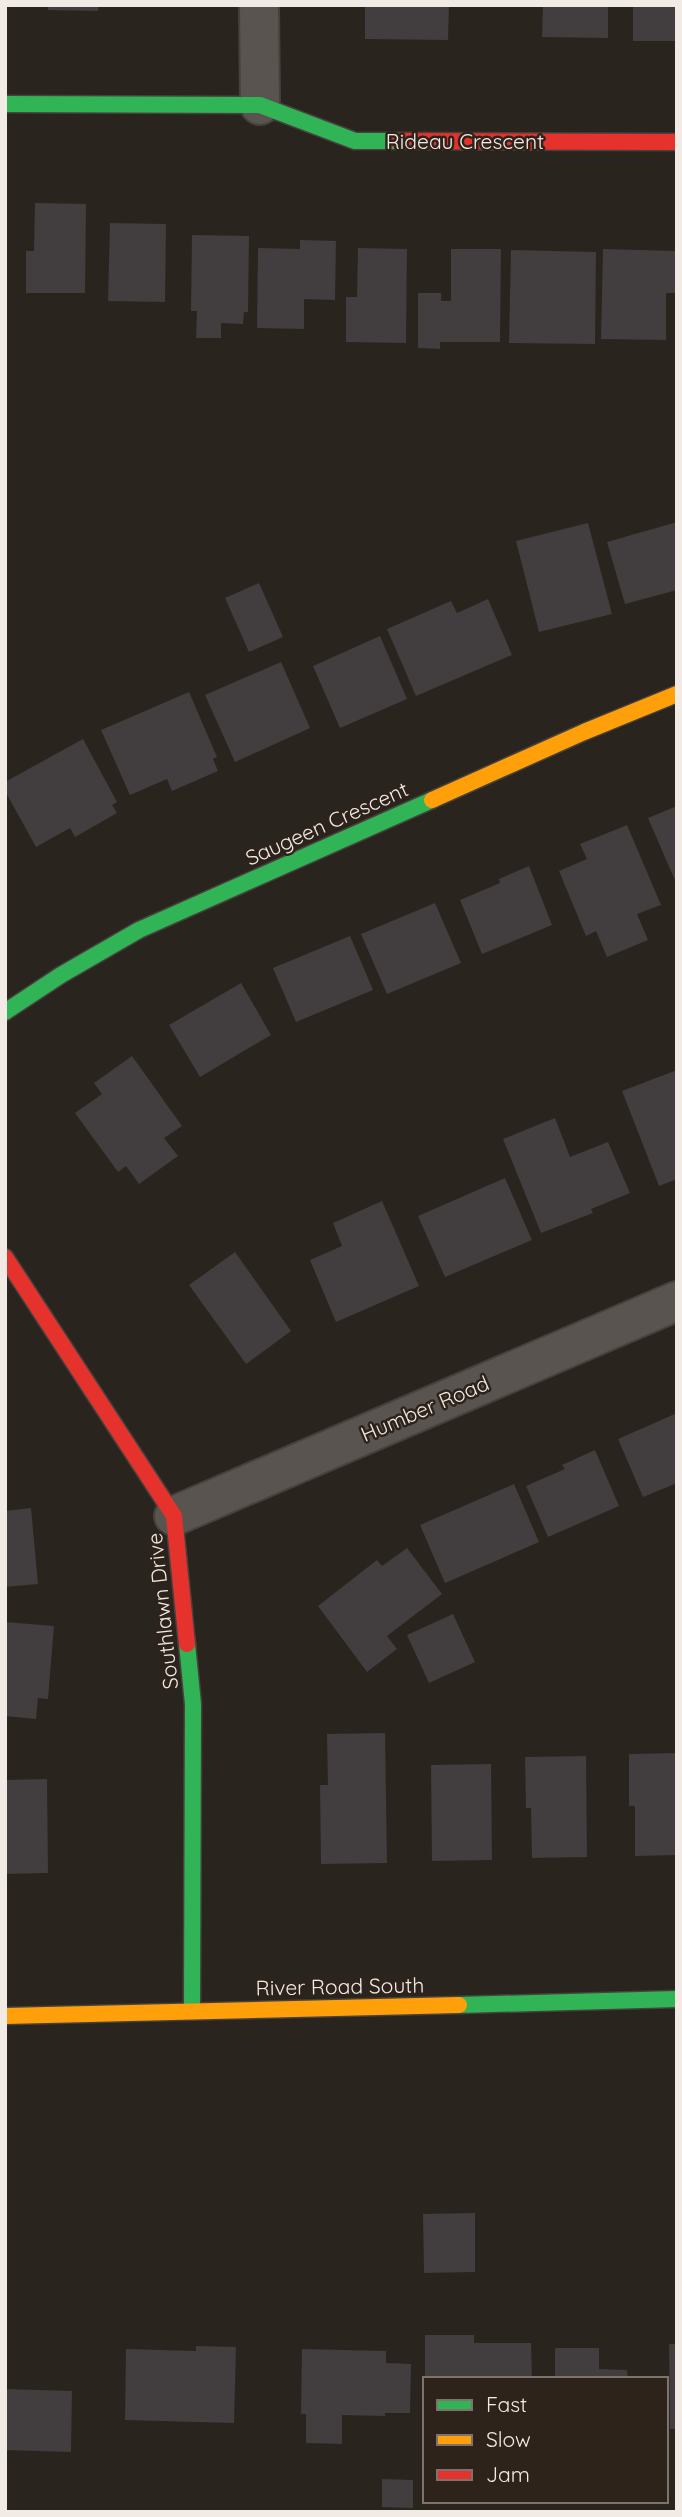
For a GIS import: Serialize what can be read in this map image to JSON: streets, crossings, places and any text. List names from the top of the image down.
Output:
{
  "streets": {
    "street": [
      "Rideau Crescent",
      "Saugeen Crescent",
      "Humber Road",
      "Southlawn Drive",
      "River Road South"
    ]
  },
  "crossings": [
    ["Humber Road", "Southlawn Drive"],
    ["Southlawn Drive", "River Road South"]
  ],
  "legend": ["Fast", "Slow", "Jam"]
}
